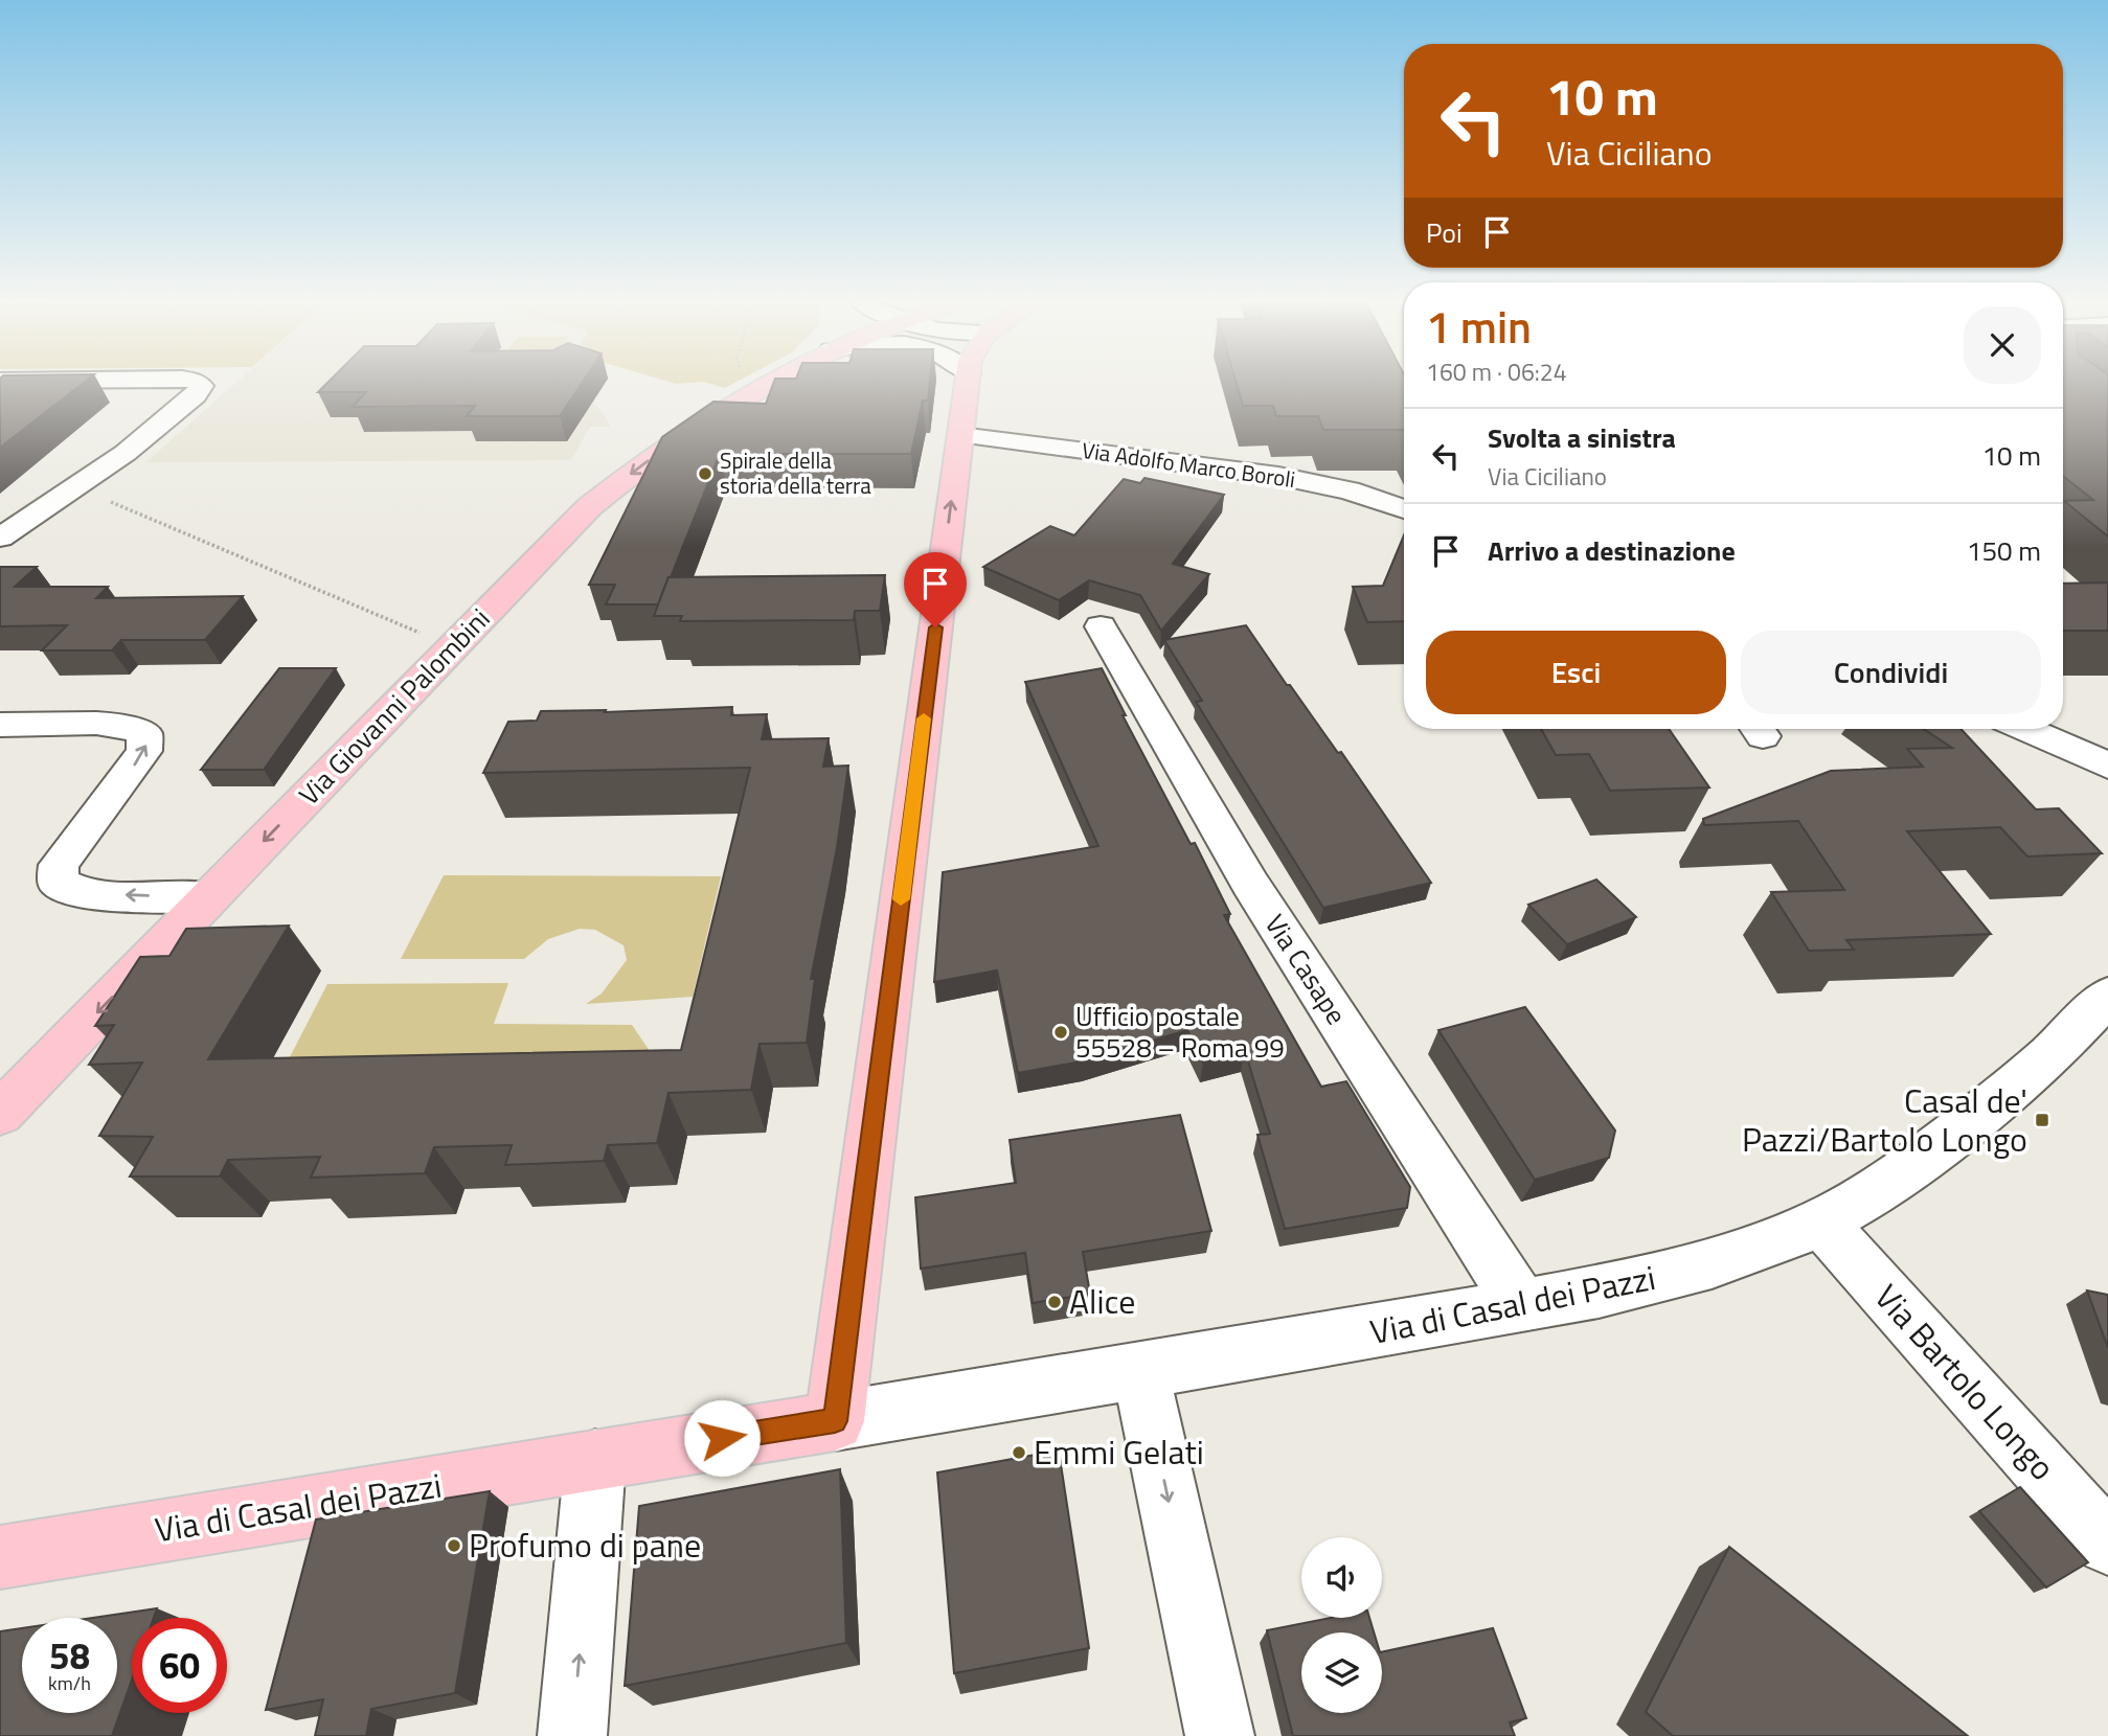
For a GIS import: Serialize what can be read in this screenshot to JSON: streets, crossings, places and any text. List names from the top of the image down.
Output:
{
  "streets": {
    "main road": ["Via Giovanni Palombini", "Via di Casal dei Pazzi"],
    "street": ["Via Adolfo Marco Boroli", "Via Casape", "Via Bartolo Longo"]
  },
  "crossings": [
    ["Via Casape", "Via di Casal dei Pazzi"],
    ["Via di Casal dei Pazzi", "Via Bartolo Longo"]
  ],
  "one_way": ["Via Giovanni Palombini"],
  "places": {
    "other": [
      "Spirale della storia della terra",
      "Ufficio postale 55528 – Roma 99",
      "Alice",
      "Emmi Gelati",
      "Profumo di pane"
    ],
    "transit": ["Casal de' Pazzi/Bartolo Longo"]
  },
  "page": {
    "turn": ["10 m", "Via Ciciliano"],
    "then": "Poi",
    "heading": ["1 min", "160 m · 06:24"],
    "list": [
      {
        "name": "Svolta a sinistra",
        "note": "Via Ciciliano",
        "value": "10 m"
      },
      {
        "name": "Arrivo a destinazione",
        "value": "150 m"
      }
    ],
    "buttons": ["Esci", "Condividi"],
    "speed": "58 km/h",
    "limit": "60"
  }
}
